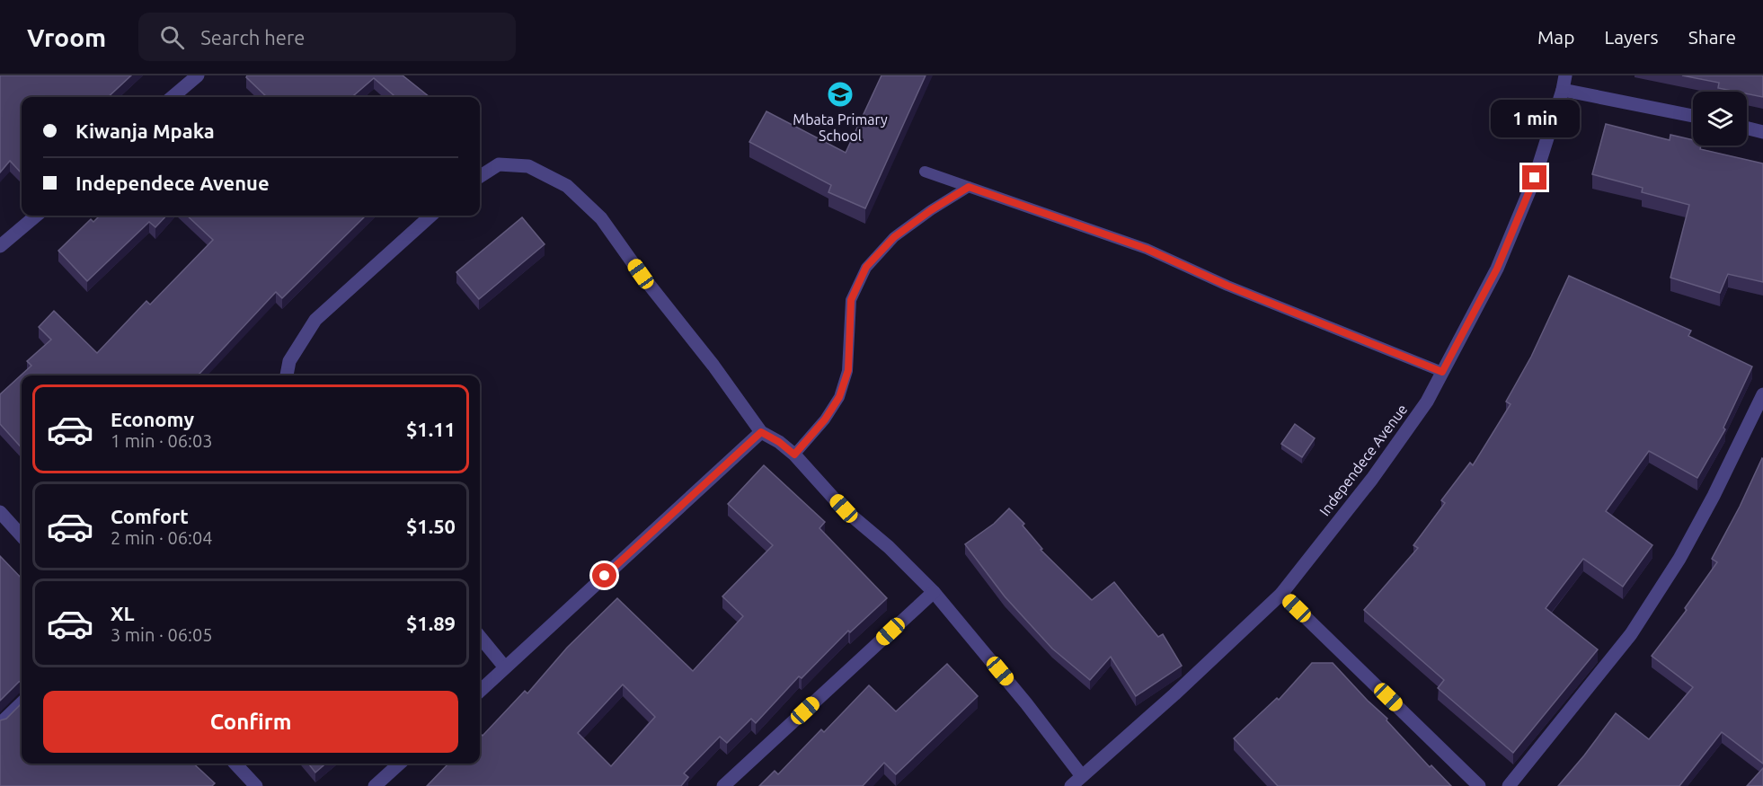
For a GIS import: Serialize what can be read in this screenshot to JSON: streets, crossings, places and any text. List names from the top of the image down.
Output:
{
  "streets": {
    "street": ["Independece Avenue"]
  },
  "places": {
    "school or university": ["Mbata Primary School"]
  },
  "page": {
    "header": "Vroom",
    "search": "Search here",
    "nav": ["Map", "Layers", "Share"],
    "banner": ["Kiwanja Mpaka", "Independece Avenue"],
    "bubble": "1 min",
    "list": [
      {
        "name": "Economy",
        "note": "1 min · 06:03",
        "value": "$1.11"
      },
      {
        "name": "Comfort",
        "note": "2 min · 06:04",
        "value": "$1.50"
      },
      {
        "name": "XL",
        "note": "3 min · 06:05",
        "value": "$1.89"
      }
    ],
    "buttons": "Confirm"
  }
}
